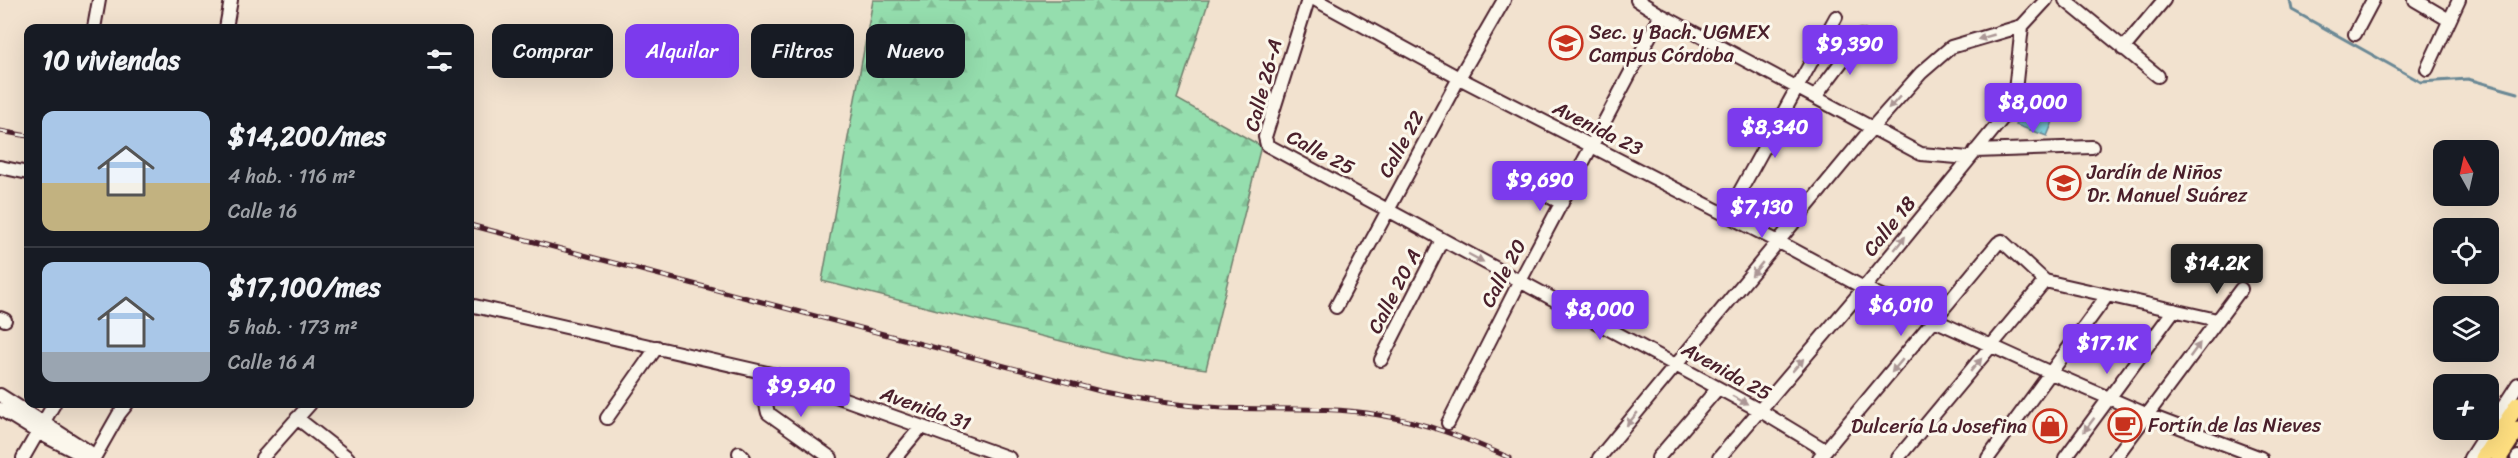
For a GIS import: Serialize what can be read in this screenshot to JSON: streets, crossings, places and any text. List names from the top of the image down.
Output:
{
  "streets": {
    "street": [
      "Calle 26-A",
      "Avenida 23",
      "Calle 22",
      "Calle 25",
      "Calle 18",
      "Calle 20",
      "Calle 20 A",
      "Avenida 25",
      "Avenida 31"
    ]
  },
  "crossings": [
    ["Calle 26-A", "Calle 25"],
    ["Avenida 23", "Calle 22"],
    ["Avenida 23", "Calle 18"],
    ["Avenida 23", "Calle 20"],
    ["Calle 22", "Calle 25"],
    ["Calle 22", "Avenida 25"],
    ["Calle 25", "Avenida 25"],
    ["Calle 18", "Avenida 25"],
    ["Calle 20", "Avenida 25"],
    ["Calle 20 A", "Avenida 25"]
  ],
  "places": {
    "school or university": ["Sec. y Bach. UGMEX Campus Córdoba", "Jardín de Niños Dr. Manuel Suárez"],
    "cafe": ["Fortín de las Nieves"],
    "shop": ["Dulcería La Josefina"]
  },
  "north": "top",
  "page": {
    "chip": [
      "Comprar",
      "Alquilar",
      "Filtros",
      "Nuevo"
    ],
    "heading": "10 viviendas",
    "price": [
      "$9,390",
      "$8,000",
      "$8,340",
      "$9,690",
      "$7,130",
      "$14.2K",
      "$6,010",
      "$8,000",
      "$17.1K",
      "$9,940"
    ],
    "list": [
      {
        "name": "$14,200/mes",
        "note": "4 hab. · 116 m² · Calle 16"
      },
      {
        "name": "$17,100/mes",
        "note": "5 hab. · 173 m² · Calle 16 A"
      }
    ],
    "map_buttons": "+"
  }
}
